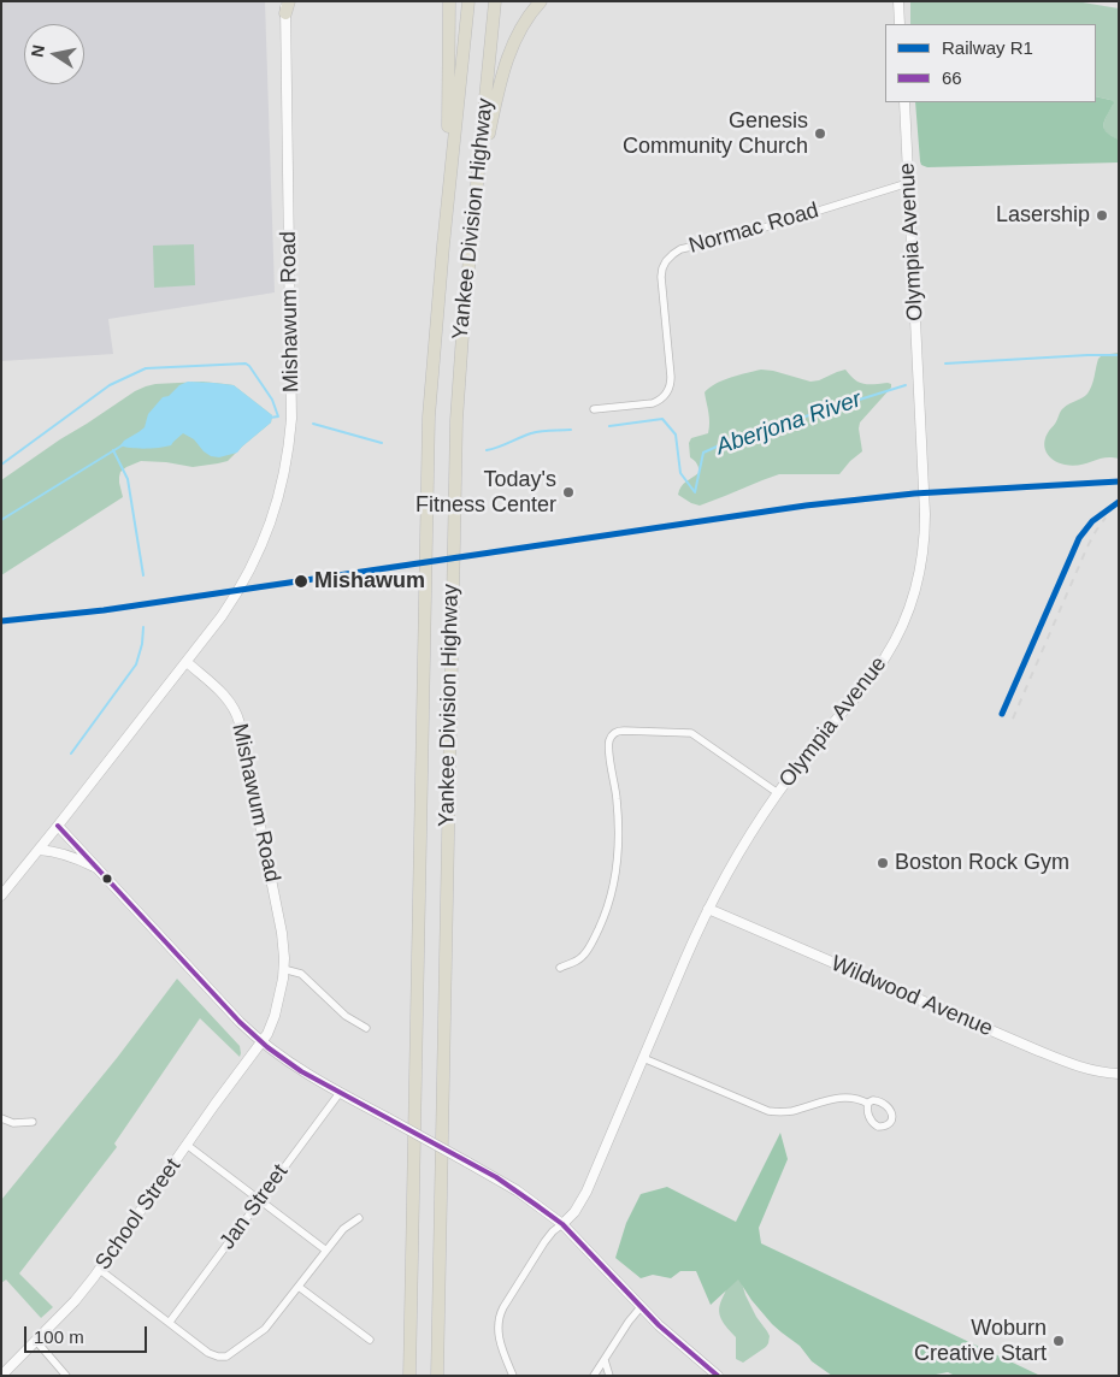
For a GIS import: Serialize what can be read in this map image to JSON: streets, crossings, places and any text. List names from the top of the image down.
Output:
{
  "streets": {
    "highway": ["Yankee Division Highway"],
    "main road": [
      "Olympia Avenue",
      "Mishawum Road",
      "Wildwood Avenue",
      "School Street"
    ],
    "street": ["Normac Road", "Jan Street"]
  },
  "crossings": [
    ["Normac Road", "Olympia Avenue"],
    ["Olympia Avenue", "Wildwood Avenue"],
    ["Mishawum Road", "School Street"]
  ],
  "water": ["Aberjona River"],
  "places": [
    "Genesis Community Church",
    "Lasership",
    "Today's Fitness Center",
    "Mishawum",
    "Boston Rock Gym",
    "Woburn Creative Start"
  ],
  "lines": ["rail line R1", "transit line 66"],
  "legend": ["Railway R1", "66"],
  "scale_bar": "100 m",
  "north": "left"
}
